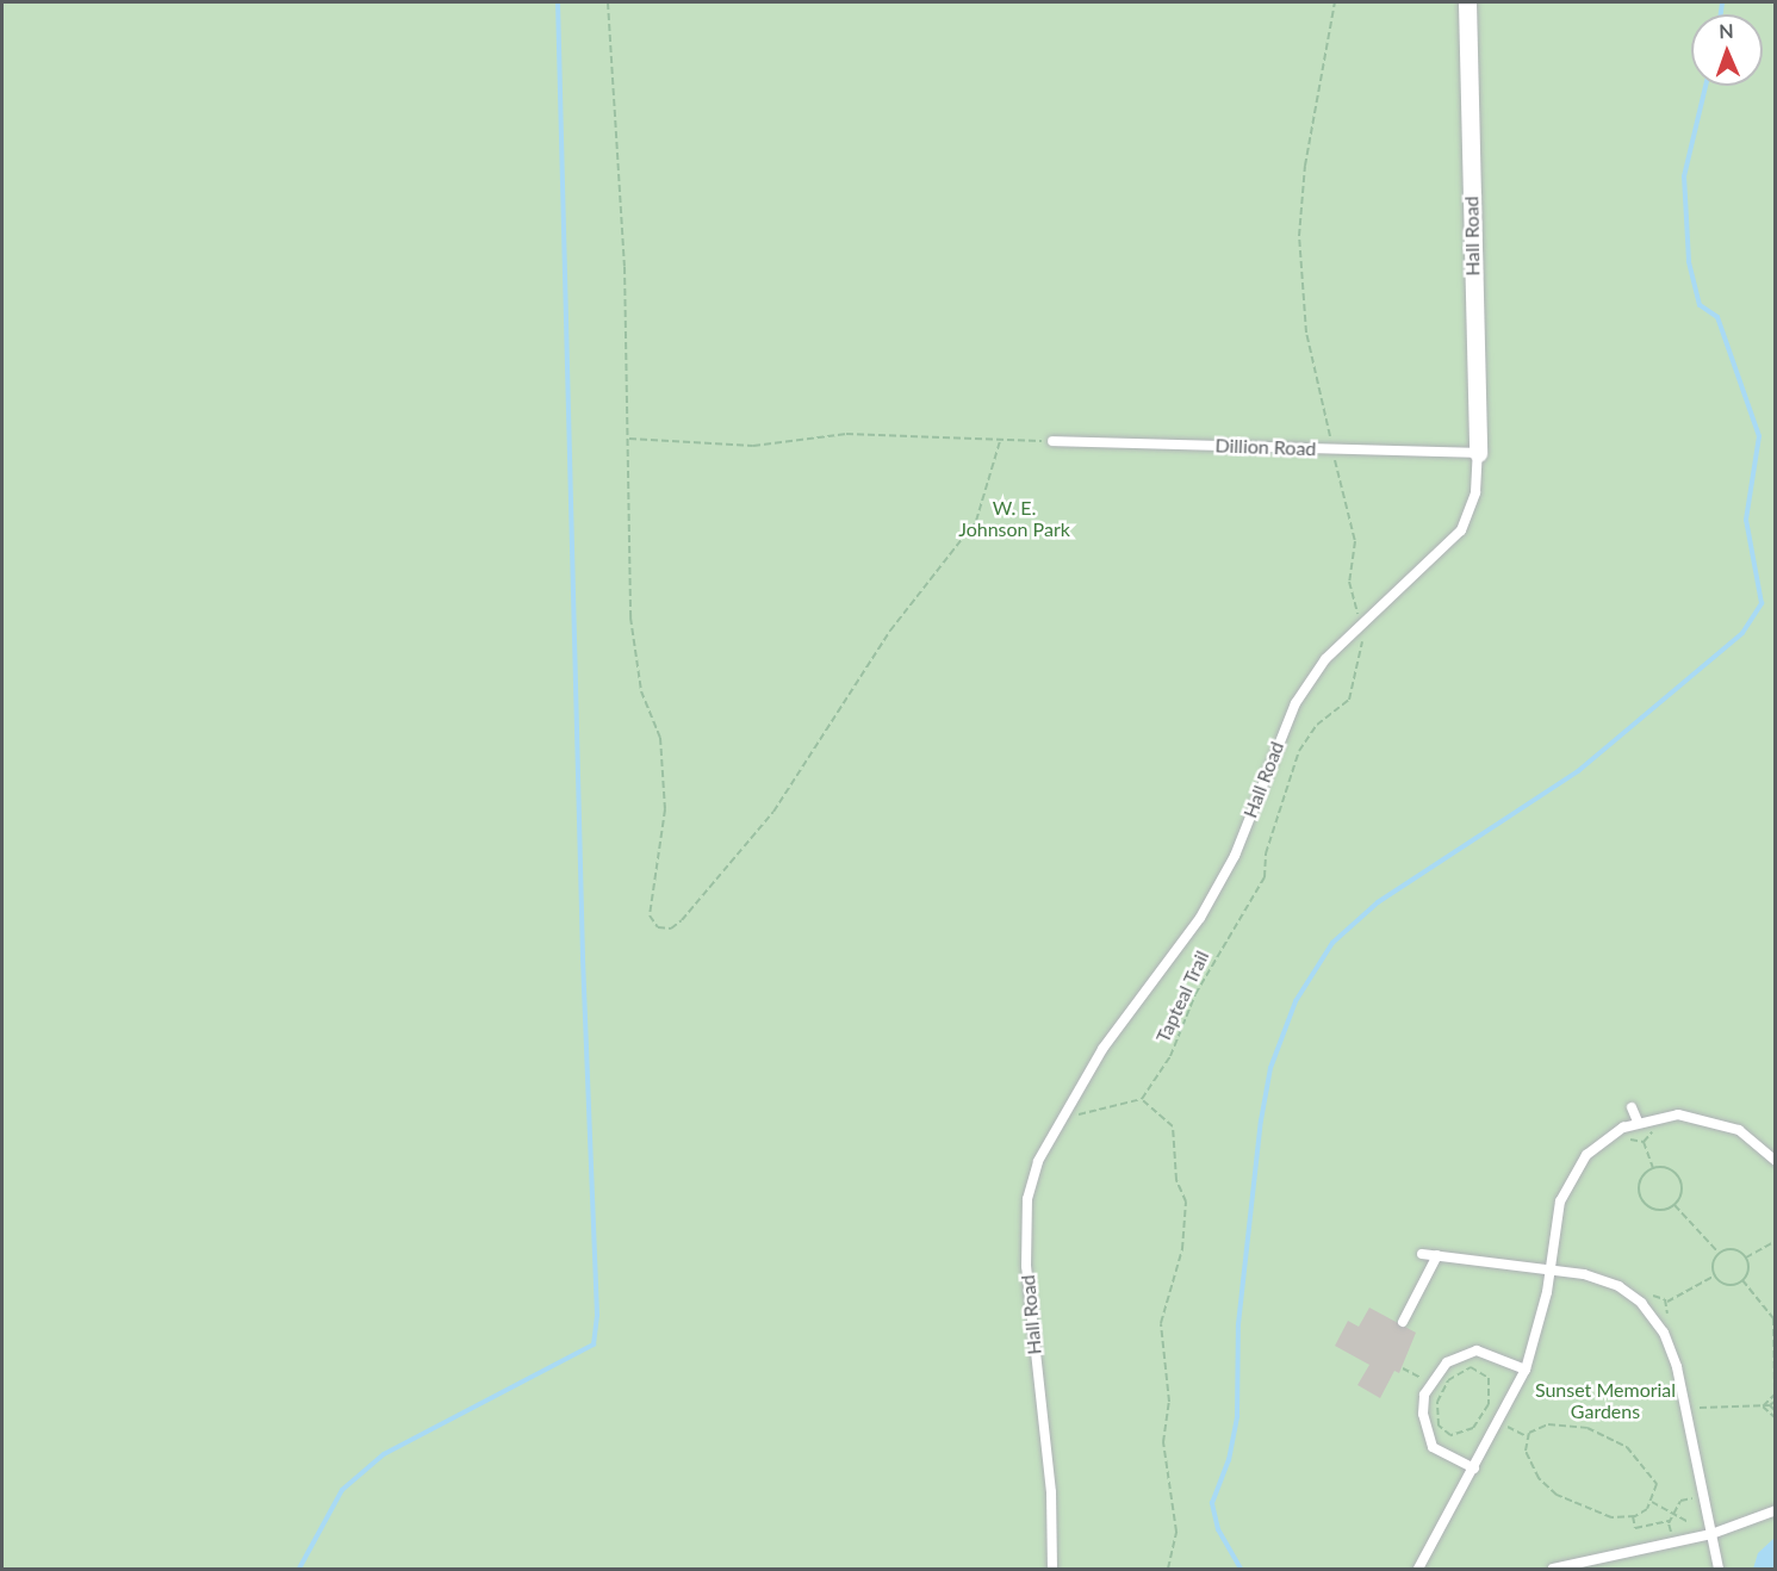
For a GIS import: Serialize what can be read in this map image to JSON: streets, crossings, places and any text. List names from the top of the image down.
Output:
{
  "streets": {
    "street": ["Hall Road"],
    "lane": ["Dillion Road"],
    "path": ["Tapteal Trail"]
  },
  "crossings": [
    ["Hall Road", "Dillion Road"],
    ["Hall Road", "Tapteal Trail"],
    ["Dillion Road", "Tapteal Trail"]
  ],
  "parks": ["W. E. Johnson Park", "Sunset Memorial Gardens"],
  "north": "top"
}
